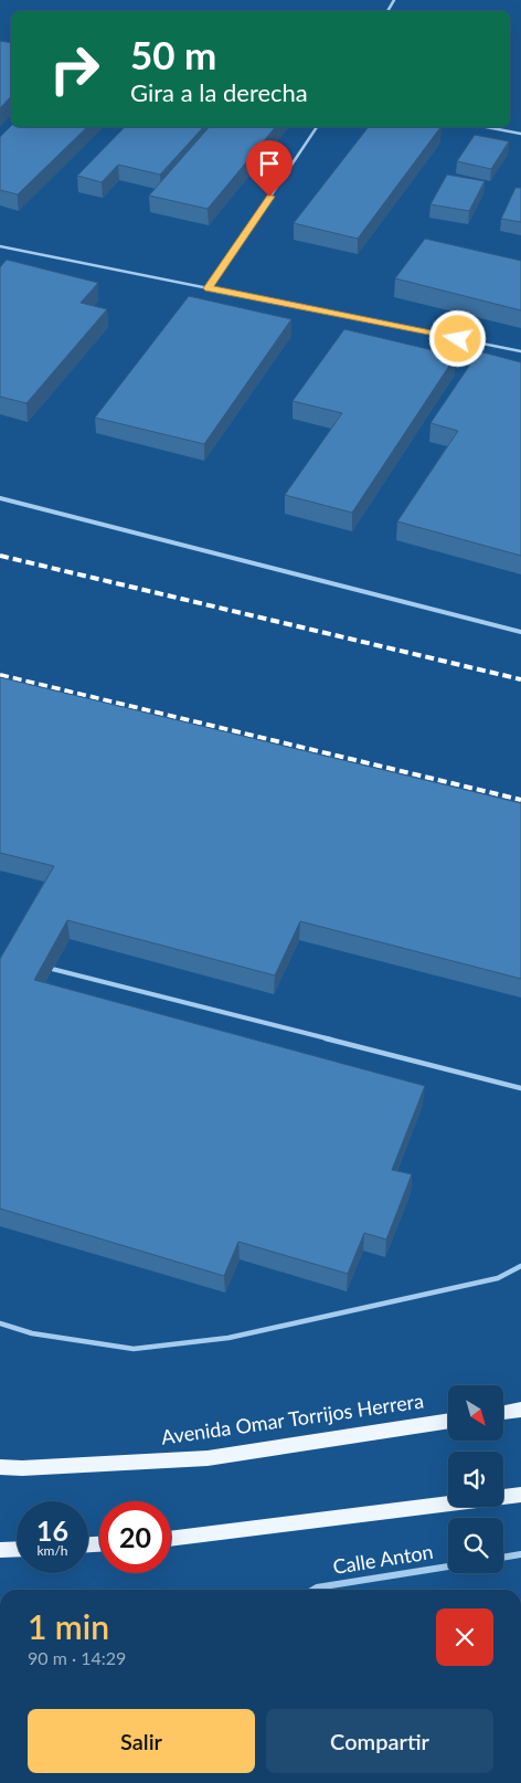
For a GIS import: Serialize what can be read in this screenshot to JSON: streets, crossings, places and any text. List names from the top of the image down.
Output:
{
  "streets": {
    "main road": ["Avenida Omar Torrijos Herrera"],
    "street": ["Calle Anton"]
  },
  "north": "bottom right",
  "page": {
    "turn": ["50 m", "Gira a la derecha"],
    "speed": "16 km/h",
    "limit": "20",
    "heading": ["1 min", "90 m · 14:29"],
    "buttons": ["Salir", "Compartir"]
  }
}
